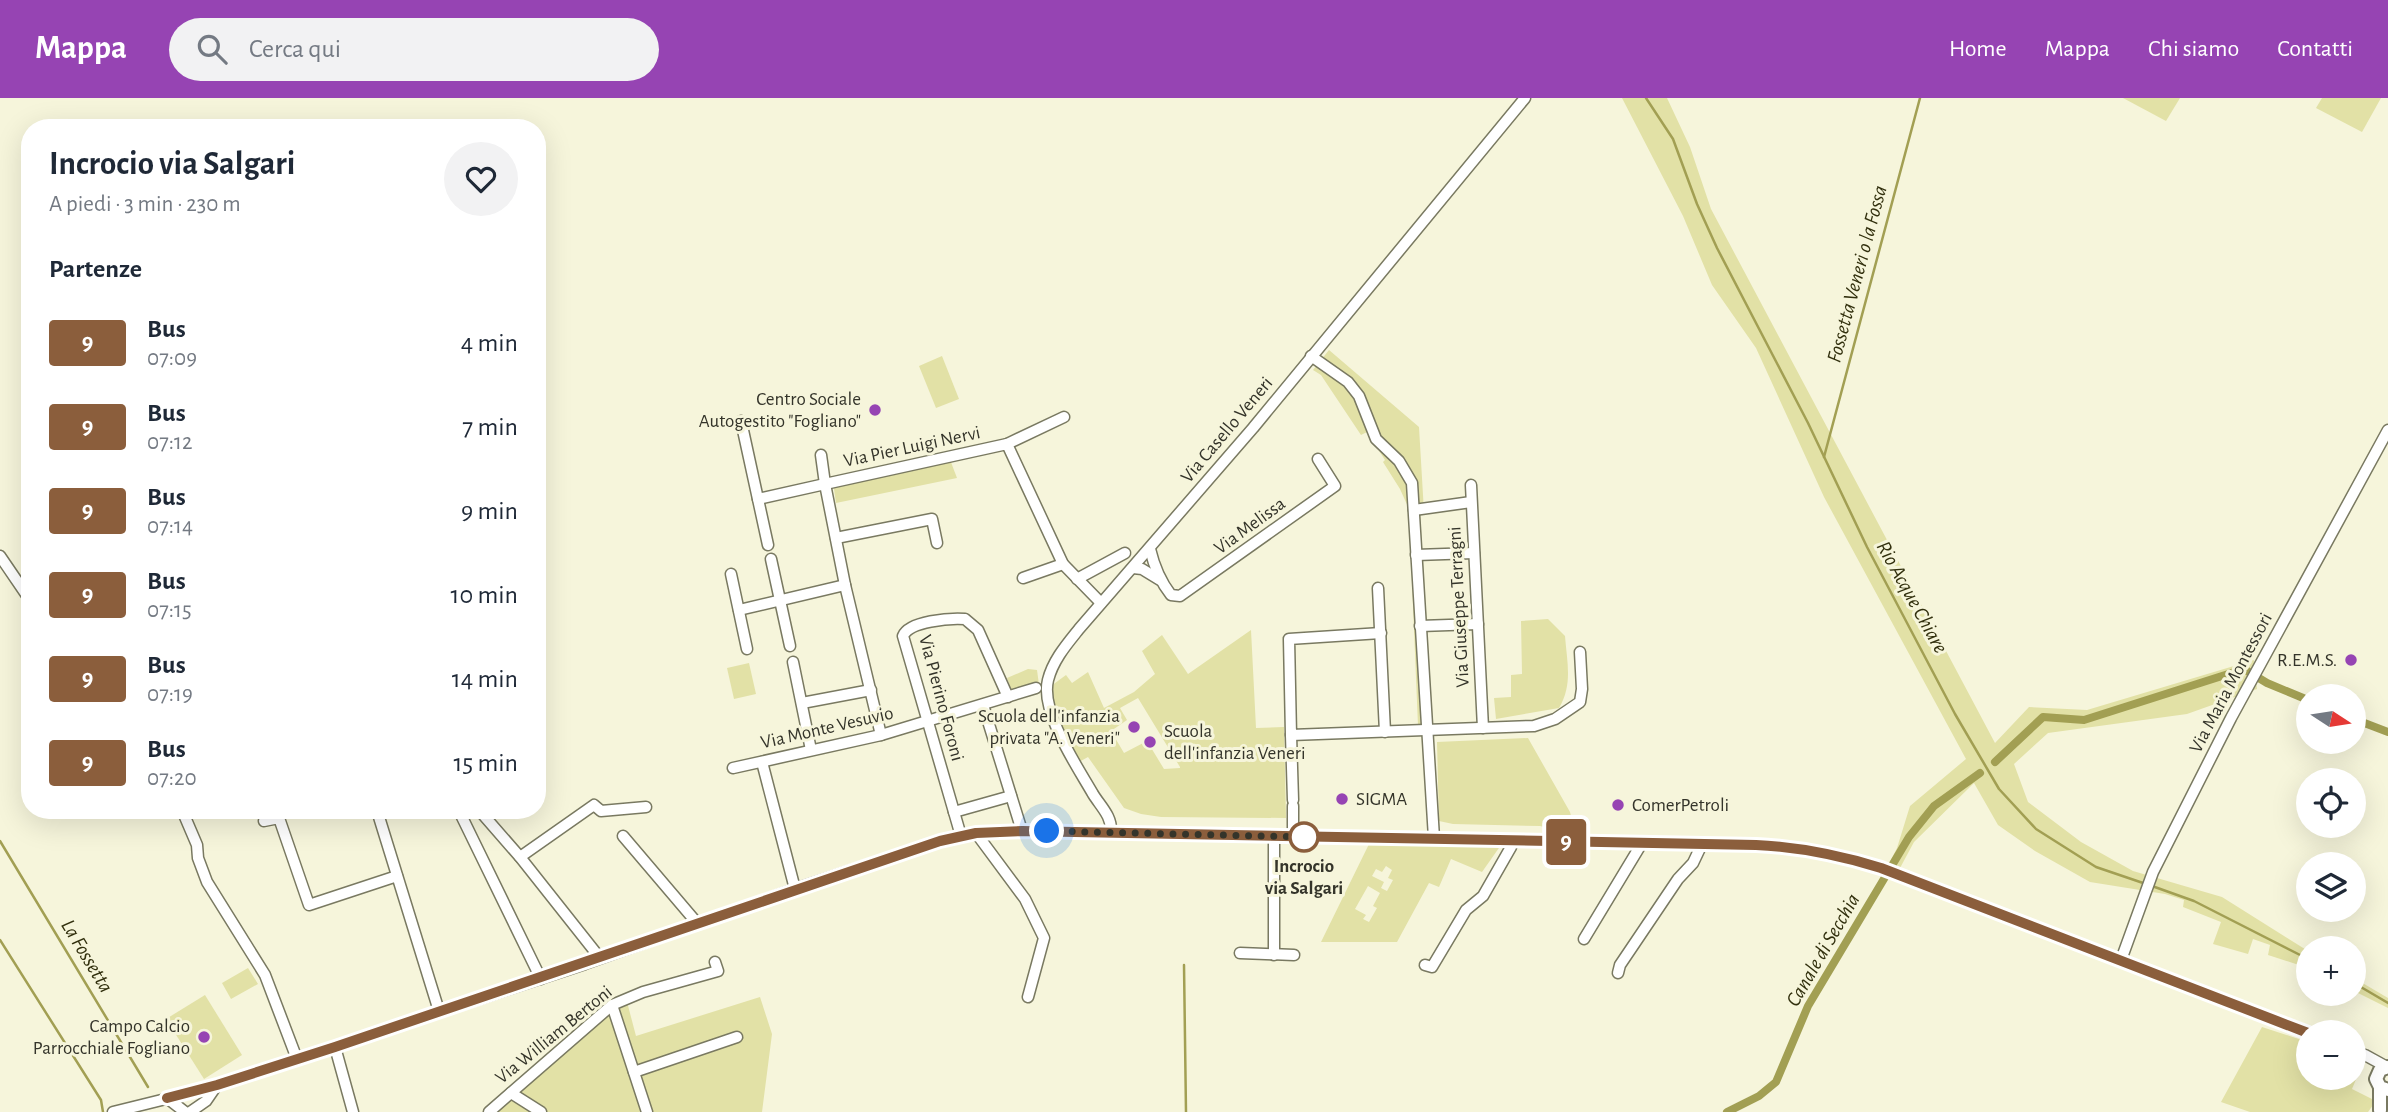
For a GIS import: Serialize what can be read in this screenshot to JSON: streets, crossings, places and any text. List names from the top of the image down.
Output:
{
  "streets": {
    "street": [
      "Via Casello Veneri",
      "Via Pier Luigi Nervi",
      "Via Melissa",
      "Via Giuseppe Terragni",
      "Via Maria Montessori",
      "Via Pierino Foroni",
      "Via Monte Vesuvio",
      "Via William Bertoni"
    ]
  },
  "crossings": [
    ["Via Casello Veneri", "Via Pier Luigi Nervi"],
    ["Via Casello Veneri", "Via Melissa"],
    ["Via Pierino Foroni", "Via Monte Vesuvio"]
  ],
  "water": [
    "Fossetta Veneri o la Fossa",
    "Rio Acque Chiare",
    "Canale di Secchia",
    "La Fossetta"
  ],
  "places": [
    "Centro Sociale Autogestito \"Fogliano\"",
    "R.E.M.S.",
    "Scuola dell'infanzia privata \"A. Veneri\"",
    "Scuola dell'infanzia Veneri",
    "SIGMA",
    "ComerPetroli",
    "Incrocio via Salgari",
    "Campo Calcio Parrocchiale Fogliano"
  ],
  "lines": ["bus line 9"],
  "north": "right",
  "page": {
    "header": "Mappa",
    "search": "Cerca qui",
    "nav": [
      "Home",
      "Mappa",
      "Chi siamo",
      "Contatti"
    ],
    "on_map": "9",
    "heading": [
      ["Incrocio via Salgari", "A piedi · 3 min · 230 m"],
      "Partenze"
    ],
    "list": [
      {
        "mark": "9",
        "name": "Bus",
        "note": "07:09",
        "value": "4 min"
      },
      {
        "mark": "9",
        "name": "Bus",
        "note": "07:12",
        "value": "7 min"
      },
      {
        "mark": "9",
        "name": "Bus",
        "note": "07:14",
        "value": "9 min"
      },
      {
        "mark": "9",
        "name": "Bus",
        "note": "07:15",
        "value": "10 min"
      },
      {
        "mark": "9",
        "name": "Bus",
        "note": "07:19",
        "value": "14 min"
      },
      {
        "mark": "9",
        "name": "Bus",
        "note": "07:20",
        "value": "15 min"
      }
    ],
    "map_buttons": ["+", "−"]
  }
}
